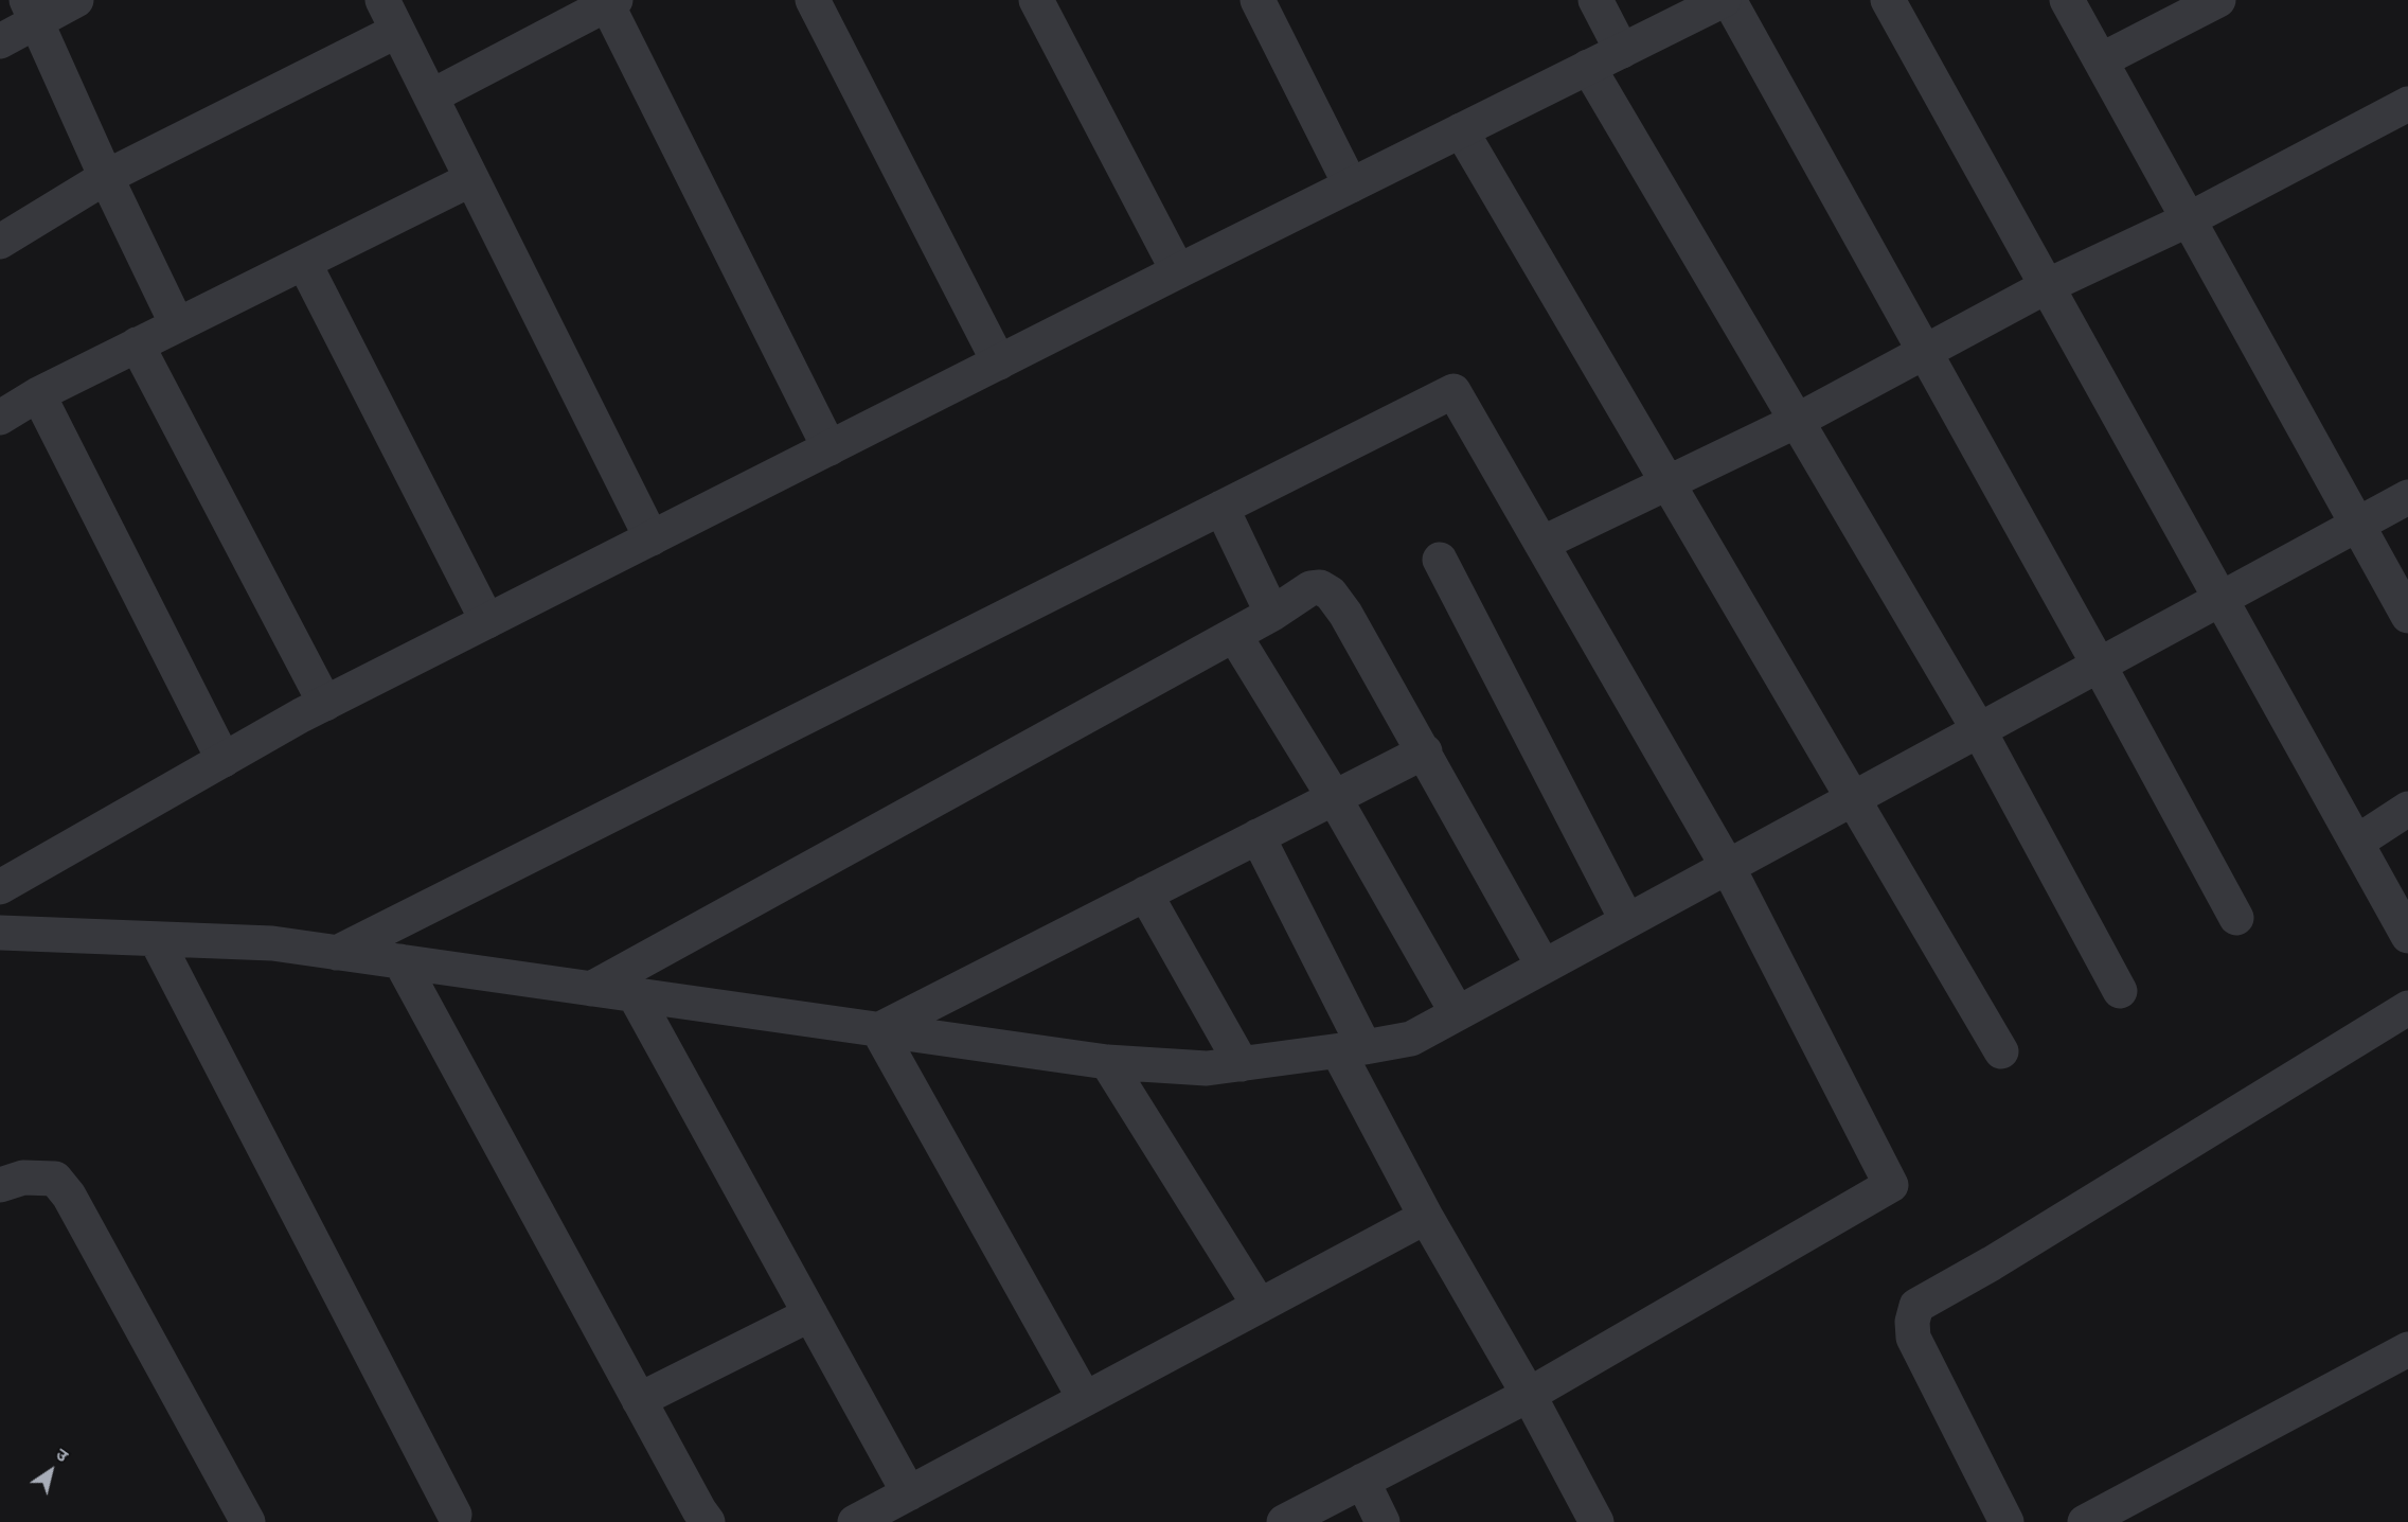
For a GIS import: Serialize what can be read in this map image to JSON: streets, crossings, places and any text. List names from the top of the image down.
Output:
{
  "north": "top right"
}
